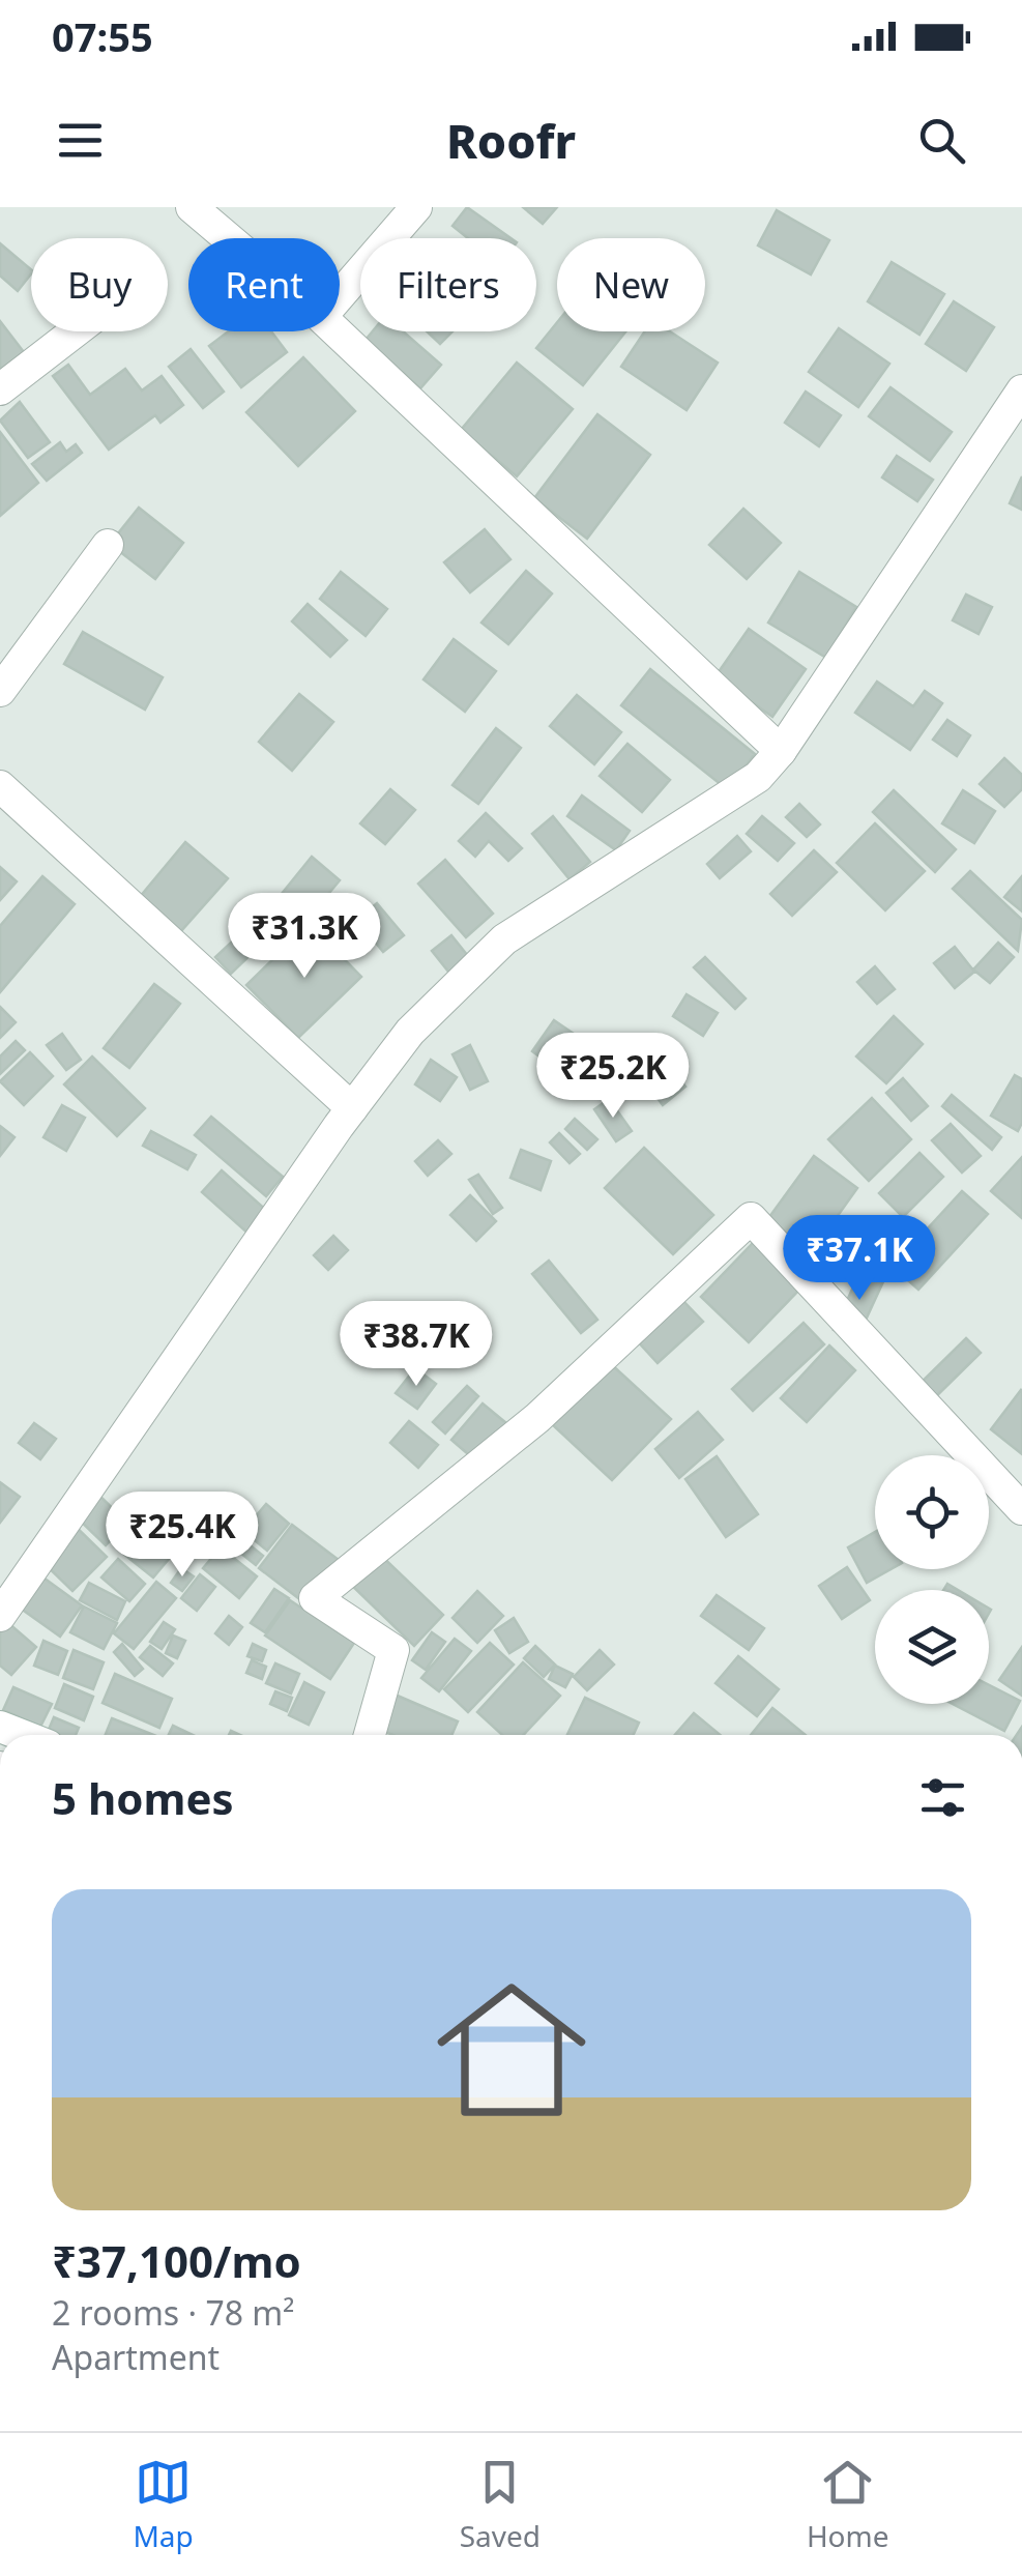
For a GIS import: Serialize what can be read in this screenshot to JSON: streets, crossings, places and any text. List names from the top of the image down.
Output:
{
  "page": {
    "status": "07:55",
    "header": "Roofr",
    "chip": [
      "Buy",
      "Rent",
      "Filters",
      "New"
    ],
    "price": [
      "₹31.3K",
      "₹25.2K",
      "₹37.1K",
      "₹38.7K",
      "₹25.4K"
    ],
    "heading": "5 homes",
    "list": [
      {
        "name": "₹37,100/mo",
        "note": "2 rooms · 78 m² · Apartment"
      }
    ],
    "tabs": ["Map", "Saved", "Home"]
  }
}
